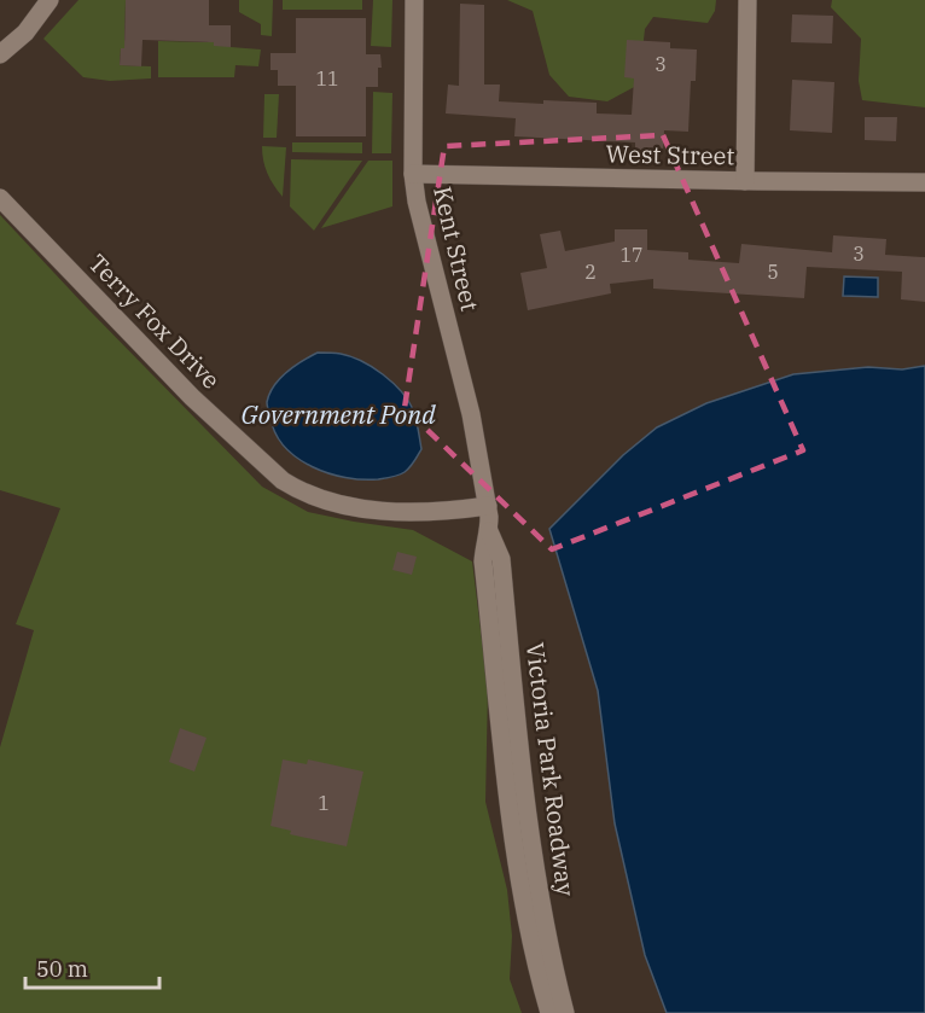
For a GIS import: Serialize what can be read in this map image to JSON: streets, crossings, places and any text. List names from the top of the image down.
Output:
{
  "streets": {
    "street": [
      "West Street",
      "Kent Street",
      "Terry Fox Drive",
      "Victoria Park Roadway"
    ]
  },
  "crossings": [
    ["West Street", "Kent Street"],
    ["Kent Street", "Terry Fox Drive"],
    ["Kent Street", "Victoria Park Roadway"],
    ["Terry Fox Drive", "Victoria Park Roadway"]
  ],
  "water": ["Government Pond"],
  "house_numbers": [
    "3",
    "11",
    "3",
    "17",
    "2",
    "5",
    "1"
  ],
  "scale_bar": "50 m"
}
